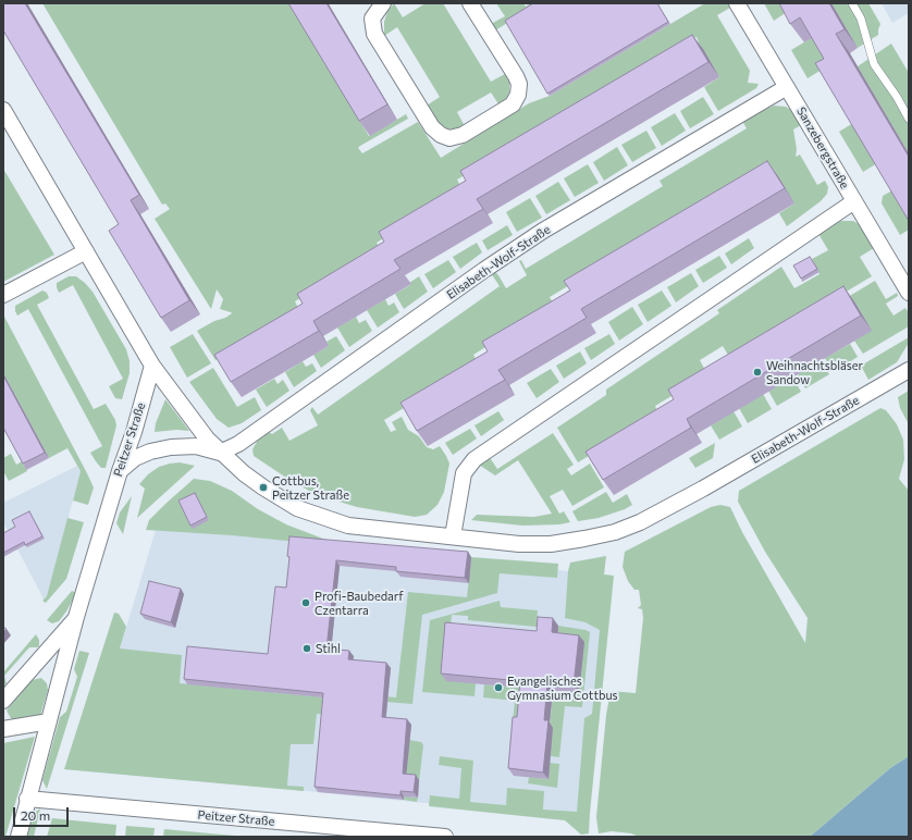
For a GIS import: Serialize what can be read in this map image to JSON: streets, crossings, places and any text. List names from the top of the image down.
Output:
{
  "streets": {
    "street": ["Sanzebergstraße", "Elisabeth-Wolf-Straße", "Peitzer Straße"]
  },
  "crossings": [
    ["Sanzebergstraße", "Elisabeth-Wolf-Straße"],
    ["Elisabeth-Wolf-Straße", "Peitzer Straße"]
  ],
  "places": [
    "Weihnachtsbläser Sandow",
    "Cottbus, Peitzer Straße",
    "Profi-Baubedarf Czentarra",
    "Stihl",
    "Evangelisches Gymnasium Cottbus"
  ],
  "scale_bar": "20 m"
}
